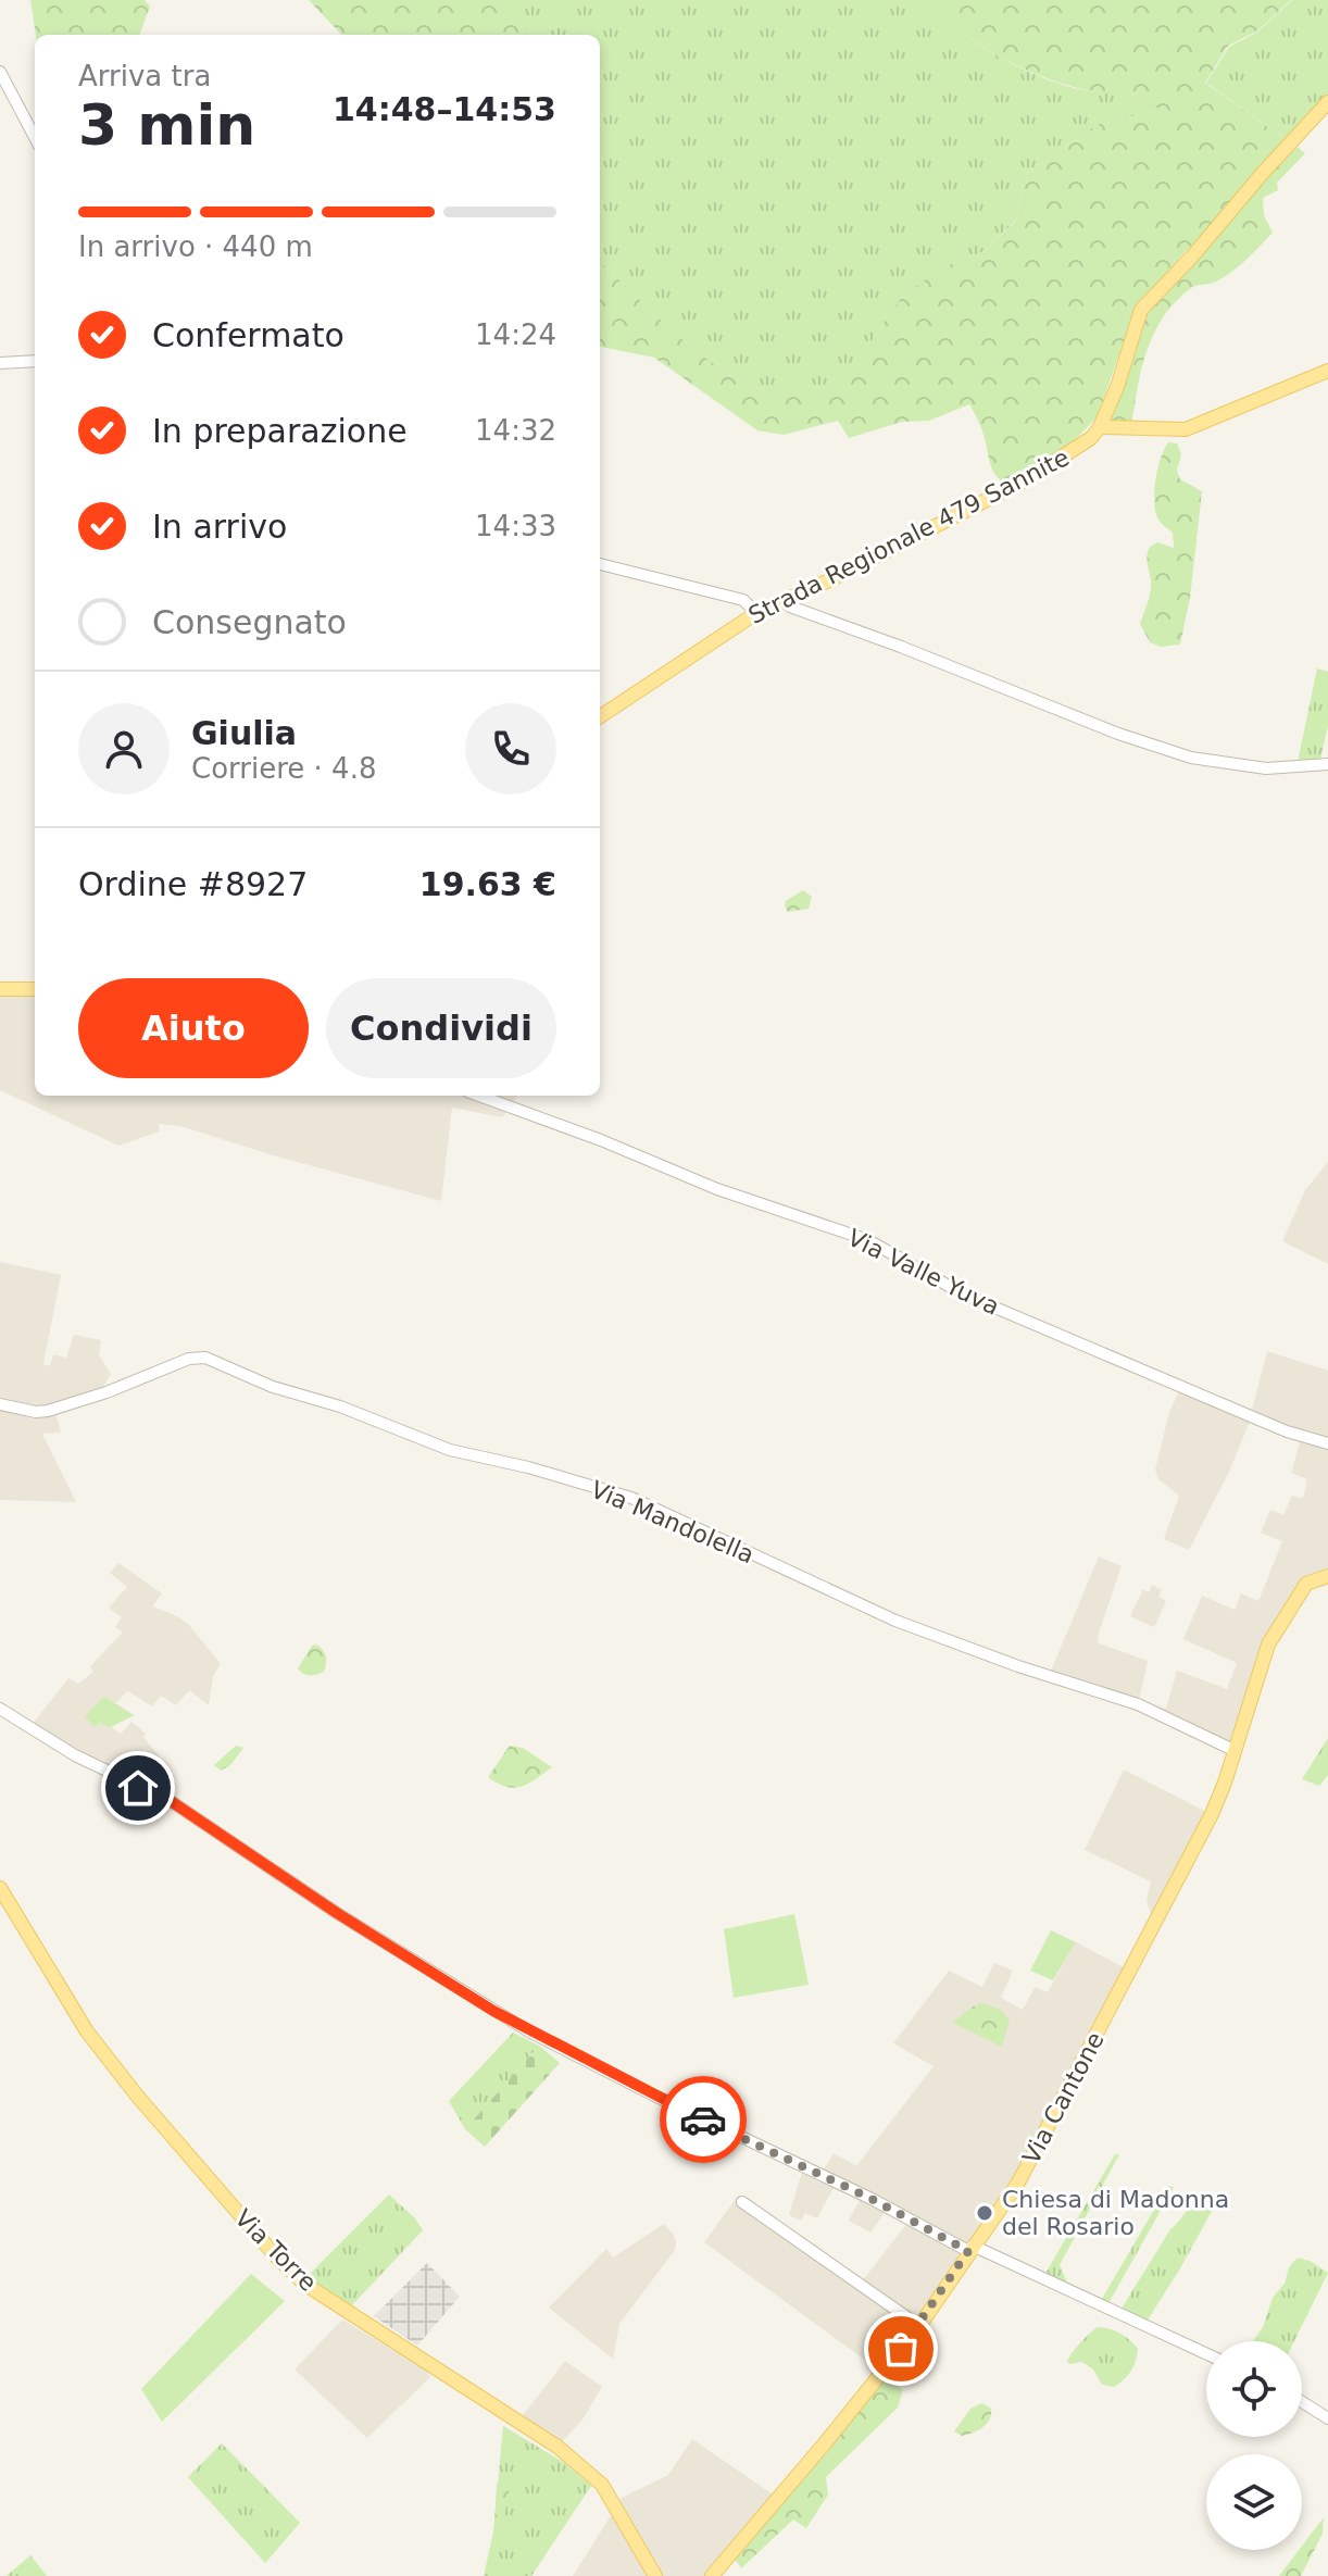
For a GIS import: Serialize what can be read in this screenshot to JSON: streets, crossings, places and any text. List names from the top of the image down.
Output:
{
  "streets": {
    "main road": ["Strada Regionale 479 Sannite", "Via Cantone", "Via Torre"],
    "street": ["Via Valle Yuva", "Via Mandolella"]
  },
  "crossings": [
    ["Via Mandolella", "Via Cantone"]
  ],
  "places": ["Chiesa di Madonna del Rosario"],
  "page": {
    "heading": ["3 min", "Arriva tra", "14:48–14:53"],
    "panel": [
      "Giulia",
      "Corriere · 4.8",
      "Ordine #8927",
      "19.63 €"
    ],
    "bar": "In arrivo · 440 m",
    "list": [
      ["Confermato", "14:24"],
      ["In preparazione", "14:32"],
      ["In arrivo", "14:33"],
      "Consegnato"
    ],
    "buttons": ["Aiuto", "Condividi"]
  }
}
